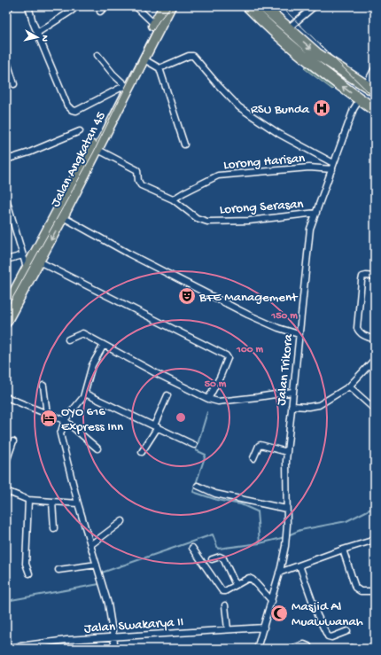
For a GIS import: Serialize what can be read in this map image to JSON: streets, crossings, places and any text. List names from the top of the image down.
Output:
{
  "streets": {
    "main road": ["Jalan Angkatan 45"],
    "street": [
      "Lorong Harisan",
      "Lorong Serasan",
      "Jalan Trikora",
      "Jalan Swakarya II"
    ]
  },
  "crossings": [
    ["Lorong Harisan", "Lorong Serasan"],
    ["Lorong Harisan", "Jalan Trikora"],
    ["Lorong Serasan", "Jalan Trikora"],
    ["Jalan Trikora", "Jalan Swakarya II"]
  ],
  "places": {
    "hospital": ["RSU Bunda"],
    "theatre": ["BFE Management"],
    "hotel": ["OYO 616 Express Inn"],
    "mosque": ["Masjid Al Muawwanah"]
  },
  "north": "right",
  "rings": ["150 m", "100 m", "50 m"]
}
